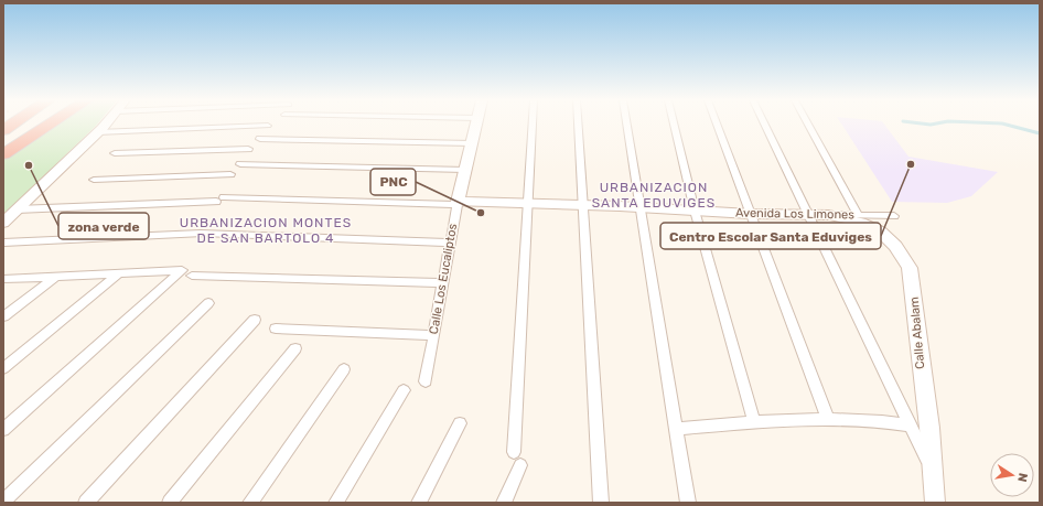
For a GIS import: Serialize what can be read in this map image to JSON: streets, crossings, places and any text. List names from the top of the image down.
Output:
{
  "streets": {
    "street": ["Avenida Los Limones", "Calle Los Eucaliptos", "Calle Abalam"]
  },
  "crossings": [
    ["Avenida Los Limones", "Calle Los Eucaliptos"],
    ["Avenida Los Limones", "Calle Abalam"]
  ],
  "districts": ["URBANIZACION SANTA EDUVIGES", "URBANIZACION MONTES DE SAN BARTOLO 4"],
  "places": ["Centro Escolar Santa Eduviges", "zona verde", "PNC"],
  "north": "right"
}
